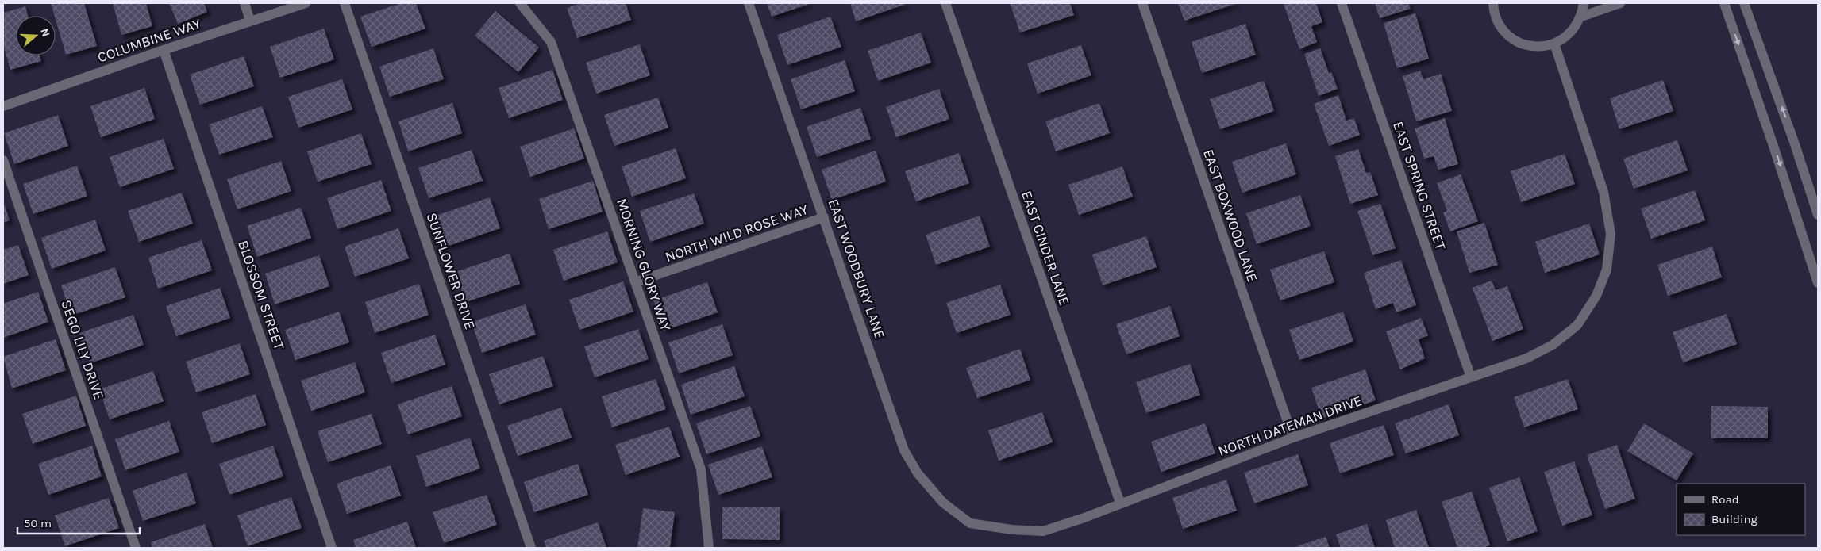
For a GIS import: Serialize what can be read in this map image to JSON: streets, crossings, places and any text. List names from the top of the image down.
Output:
{
  "streets": {
    "street": [
      "COLUMBINE WAY",
      "EAST SPRING STREET",
      "EAST BOXWOOD LANE",
      "NORTH WILD ROSE WAY",
      "EAST CINDER LANE",
      "MORNING GLORY WAY",
      "EAST WOODBURY LANE",
      "SUNFLOWER DRIVE",
      "BLOSSOM STREET",
      "SEGO LILY DRIVE",
      "NORTH DATEMAN DRIVE"
    ]
  },
  "crossings": [
    ["COLUMBINE WAY", "BLOSSOM STREET"],
    ["EAST SPRING STREET", "NORTH DATEMAN DRIVE"],
    ["EAST BOXWOOD LANE", "NORTH DATEMAN DRIVE"],
    ["NORTH WILD ROSE WAY", "MORNING GLORY WAY"],
    ["NORTH WILD ROSE WAY", "EAST WOODBURY LANE"],
    ["EAST CINDER LANE", "NORTH DATEMAN DRIVE"],
    ["EAST WOODBURY LANE", "NORTH DATEMAN DRIVE"]
  ],
  "legend": ["Road", "Building"],
  "scale_bar": "50 m",
  "north": "right"
}
